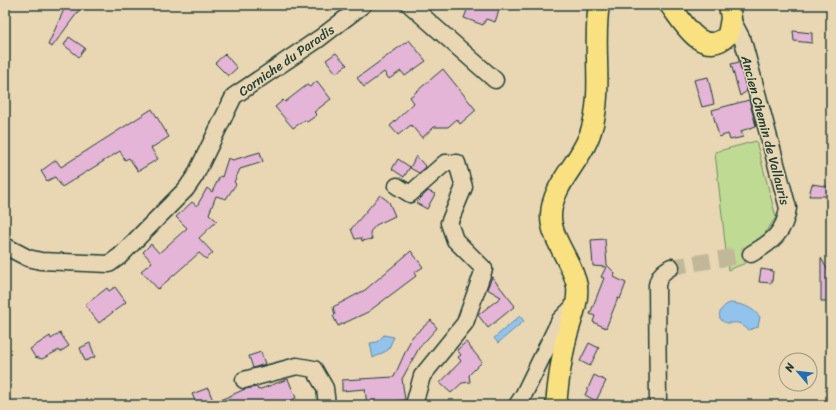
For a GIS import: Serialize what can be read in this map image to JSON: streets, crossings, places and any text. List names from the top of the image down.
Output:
{
  "streets": {
    "street": ["Corniche du Paradis", "Ancien Chemin de Vallauris"]
  },
  "north": "top left"
}
